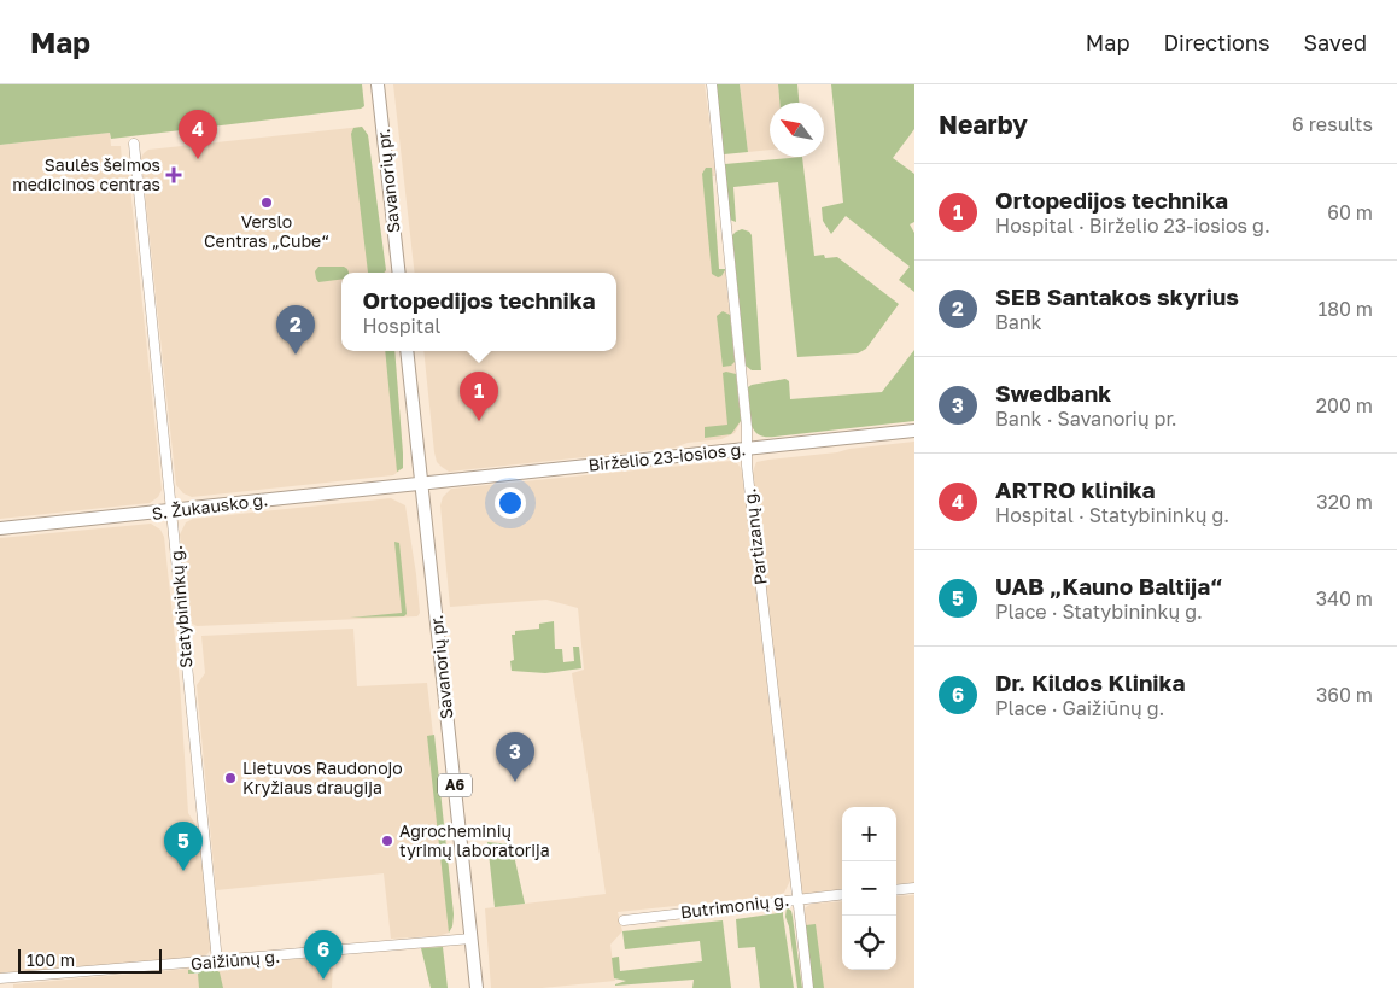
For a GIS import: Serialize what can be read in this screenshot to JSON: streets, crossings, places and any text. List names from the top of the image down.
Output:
{
  "streets": {
    "main road": [
      "Savanorių pr.",
      "Birželio 23-iosios g.",
      "S. Žukausko g.",
      "A6"
    ],
    "street": [
      "Partizanų g.",
      "Statybininkų g.",
      "Butrimonių g.",
      "Gaižiūnų g."
    ]
  },
  "crossings": [
    ["Savanorių pr.", "Birželio 23-iosios g."],
    ["Savanorių pr.", "S. Žukausko g."],
    ["Savanorių pr.", "Gaižiūnų g."],
    ["Birželio 23-iosios g.", "S. Žukausko g."],
    ["Birželio 23-iosios g.", "Partizanų g."],
    ["S. Žukausko g.", "Statybininkų g."],
    ["Partizanų g.", "Butrimonių g."],
    ["Statybininkų g.", "Gaižiūnų g."]
  ],
  "places": {
    "health": ["Saulės šeimos medicinos centras"],
    "other": ["Verslo Centras „Cube“", "Lietuvos Raudonojo Kryžiaus draugija", "Agrocheminių tyrimų laboratorija"]
  },
  "scale_bar": "100 m",
  "north": "top left",
  "page": {
    "header": "Map",
    "nav": ["Map", "Directions", "Saved"],
    "heading": ["Nearby", "6 results"],
    "pins": [
      "4",
      "2",
      "1",
      "3",
      "5",
      "6"
    ],
    "list": [
      {
        "mark": "1",
        "name": "Ortopedijos technika",
        "note": "Hospital · Birželio 23-iosios g.",
        "value": "60 m"
      },
      {
        "mark": "2",
        "name": "SEB Santakos skyrius",
        "note": "Bank",
        "value": "180 m"
      },
      {
        "mark": "3",
        "name": "Swedbank",
        "note": "Bank · Savanorių pr.",
        "value": "200 m"
      },
      {
        "mark": "4",
        "name": "ARTRO klinika",
        "note": "Hospital · Statybininkų g.",
        "value": "320 m"
      },
      {
        "mark": "5",
        "name": "UAB „Kauno Baltija“",
        "note": "Place · Statybininkų g.",
        "value": "340 m"
      },
      {
        "mark": "6",
        "name": "Dr. Kildos Klinika",
        "note": "Place · Gaižiūnų g.",
        "value": "360 m"
      }
    ],
    "popup": ["Ortopedijos technika", "Hospital"],
    "map_buttons": ["+", "−"],
    "scale": "100 m"
  }
}
